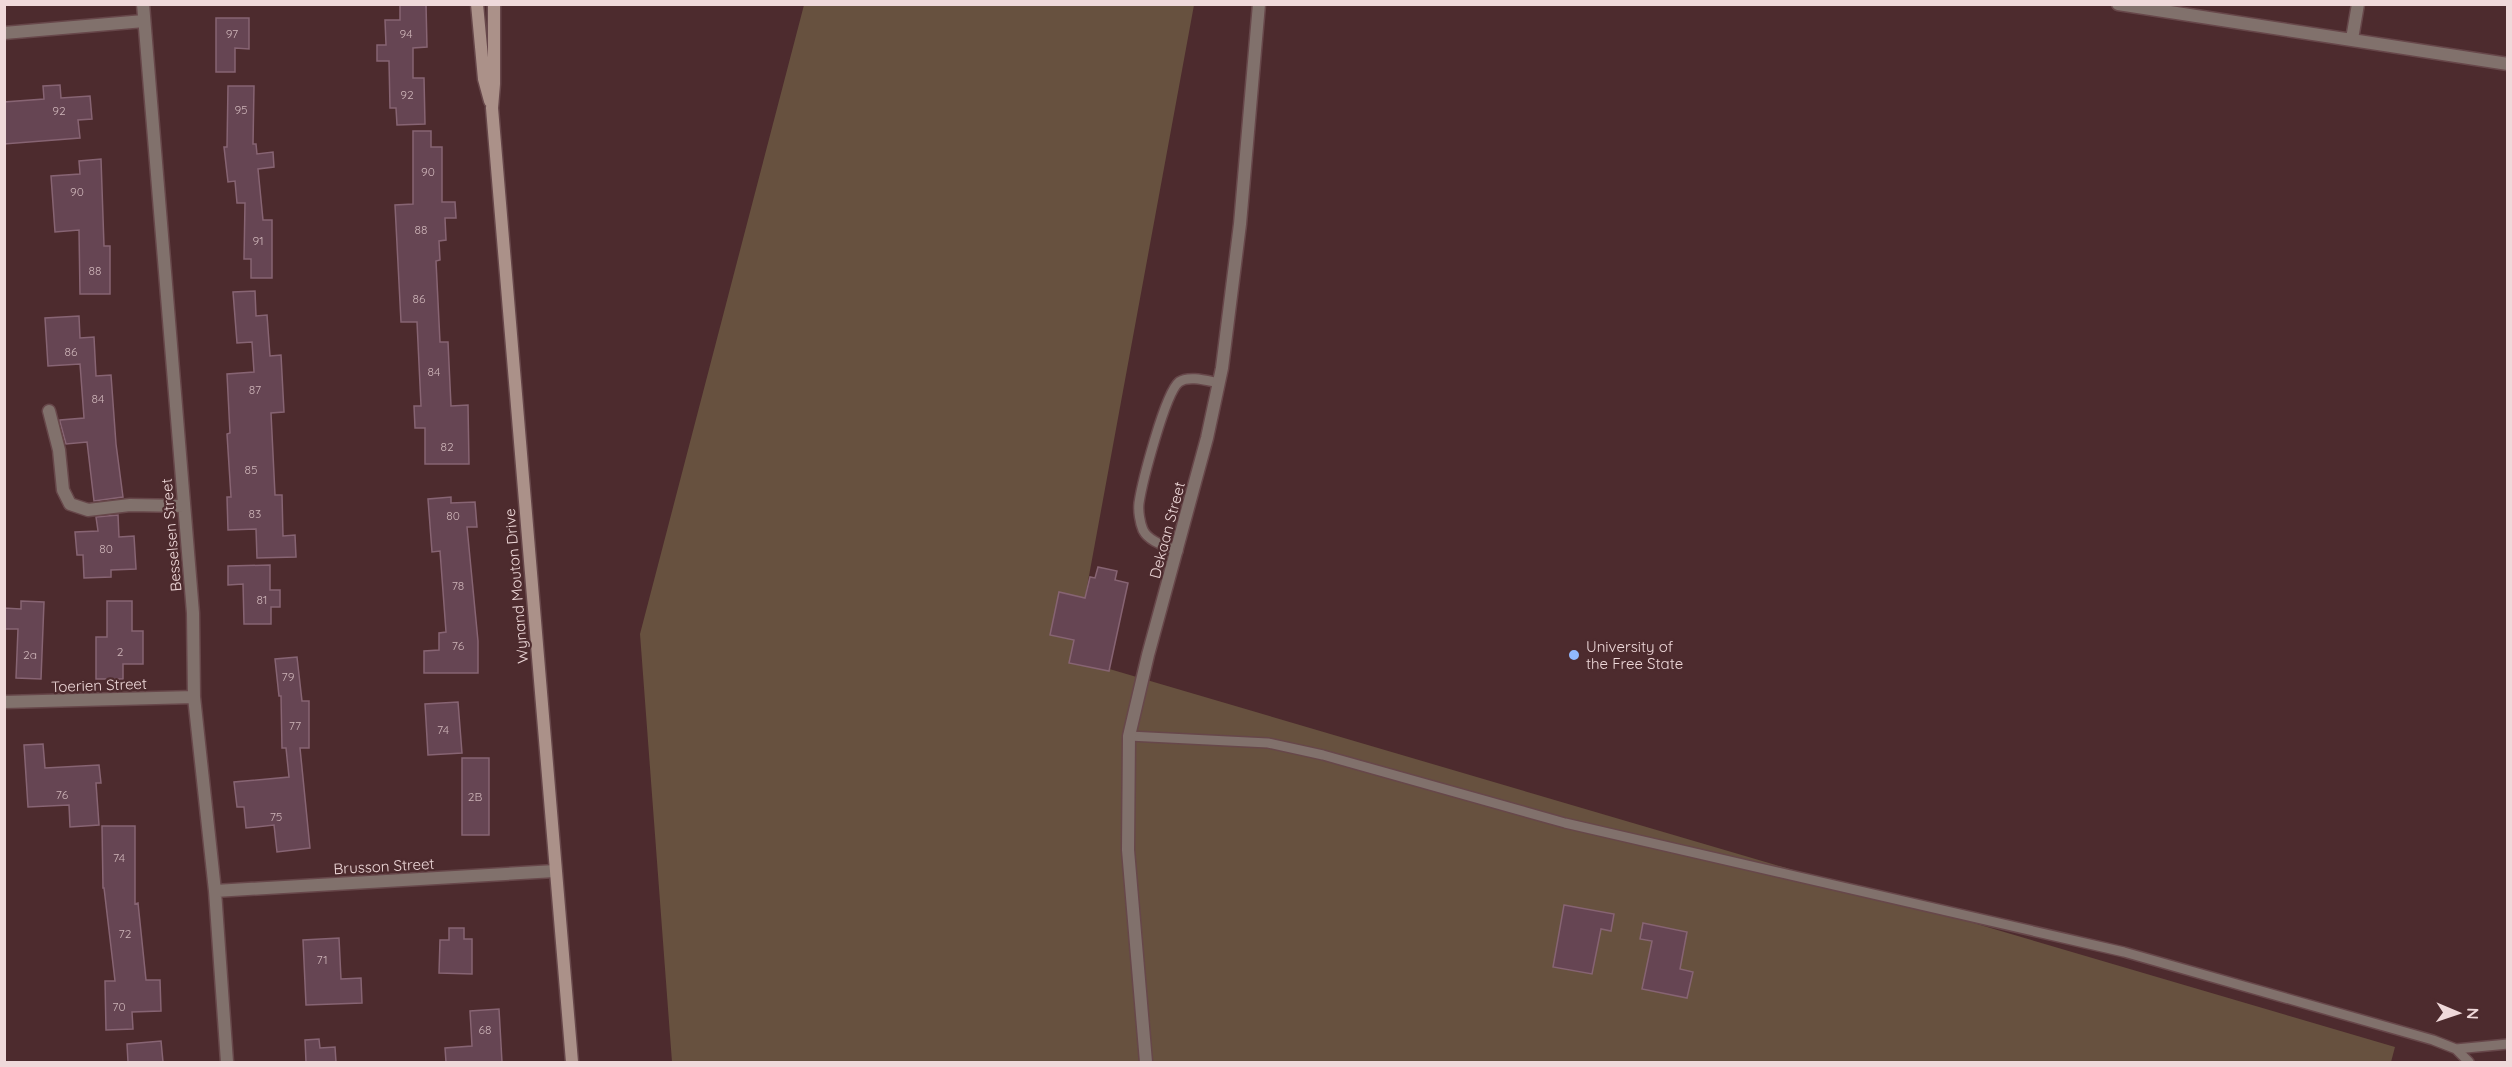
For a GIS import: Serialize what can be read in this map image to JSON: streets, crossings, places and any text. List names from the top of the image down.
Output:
{
  "streets": {
    "street": [
      "Dekaan Street",
      "Besselsen Street",
      "Wynand Mouton Drive",
      "Toerien Street",
      "Brusson Street"
    ]
  },
  "crossings": [
    ["Besselsen Street", "Toerien Street"],
    ["Besselsen Street", "Brusson Street"],
    ["Wynand Mouton Drive", "Brusson Street"]
  ],
  "places": ["University of the Free State"],
  "house_numbers": [
    "97",
    "94",
    "92",
    "95",
    "92",
    "90",
    "90",
    "88",
    "91",
    "88",
    "86",
    "86",
    "84",
    "87",
    "84",
    "82",
    "85",
    "83",
    "80",
    "80",
    "78",
    "81",
    "76",
    "2",
    "2a",
    "79",
    "77",
    "74",
    "76",
    "2B",
    "75",
    "74",
    "72",
    "71",
    "70",
    "68"
  ],
  "north": "right"
}
